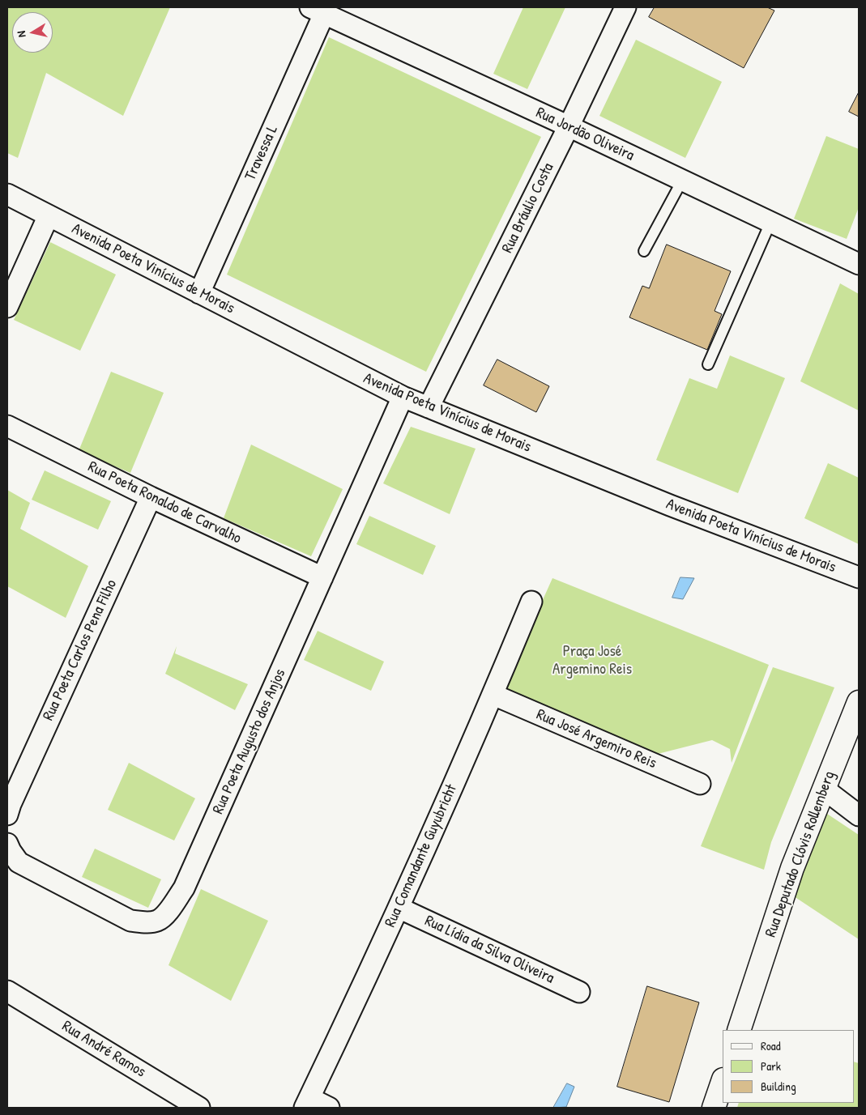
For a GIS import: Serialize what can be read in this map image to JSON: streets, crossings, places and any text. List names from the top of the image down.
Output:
{
  "streets": {
    "street": [
      "Rua Jordão Oliveira",
      "Travessa L",
      "Rua Bráulio Costa",
      "Avenida Poeta Vinícius de Morais",
      "Rua Poeta Ronaldo de Carvalho",
      "Rua Poeta Carlos Pena Filho",
      "Rua José Argemiro Reis",
      "Rua Poeta Augusto dos Anjos",
      "Rua Deputado Clóvis Rollemberg",
      "Rua Comandante Guyubricht",
      "Rua Lídia da Silva Oliveira",
      "Rua André Ramos"
    ]
  },
  "crossings": [
    ["Rua Jordão Oliveira", "Travessa L"],
    ["Rua Jordão Oliveira", "Rua Bráulio Costa"],
    ["Travessa L", "Avenida Poeta Vinícius de Morais"],
    ["Rua Bráulio Costa", "Avenida Poeta Vinícius de Morais"],
    ["Avenida Poeta Vinícius de Morais", "Rua Poeta Augusto dos Anjos"],
    ["Rua Poeta Ronaldo de Carvalho", "Rua Poeta Carlos Pena Filho"],
    ["Rua Poeta Ronaldo de Carvalho", "Rua Poeta Augusto dos Anjos"],
    ["Rua José Argemiro Reis", "Rua Comandante Guyubricht"],
    ["Rua Comandante Guyubricht", "Rua Lídia da Silva Oliveira"]
  ],
  "parks": ["Praça José Argemino Reis"],
  "legend": ["Road", "Park", "Building"],
  "north": "left"
}
